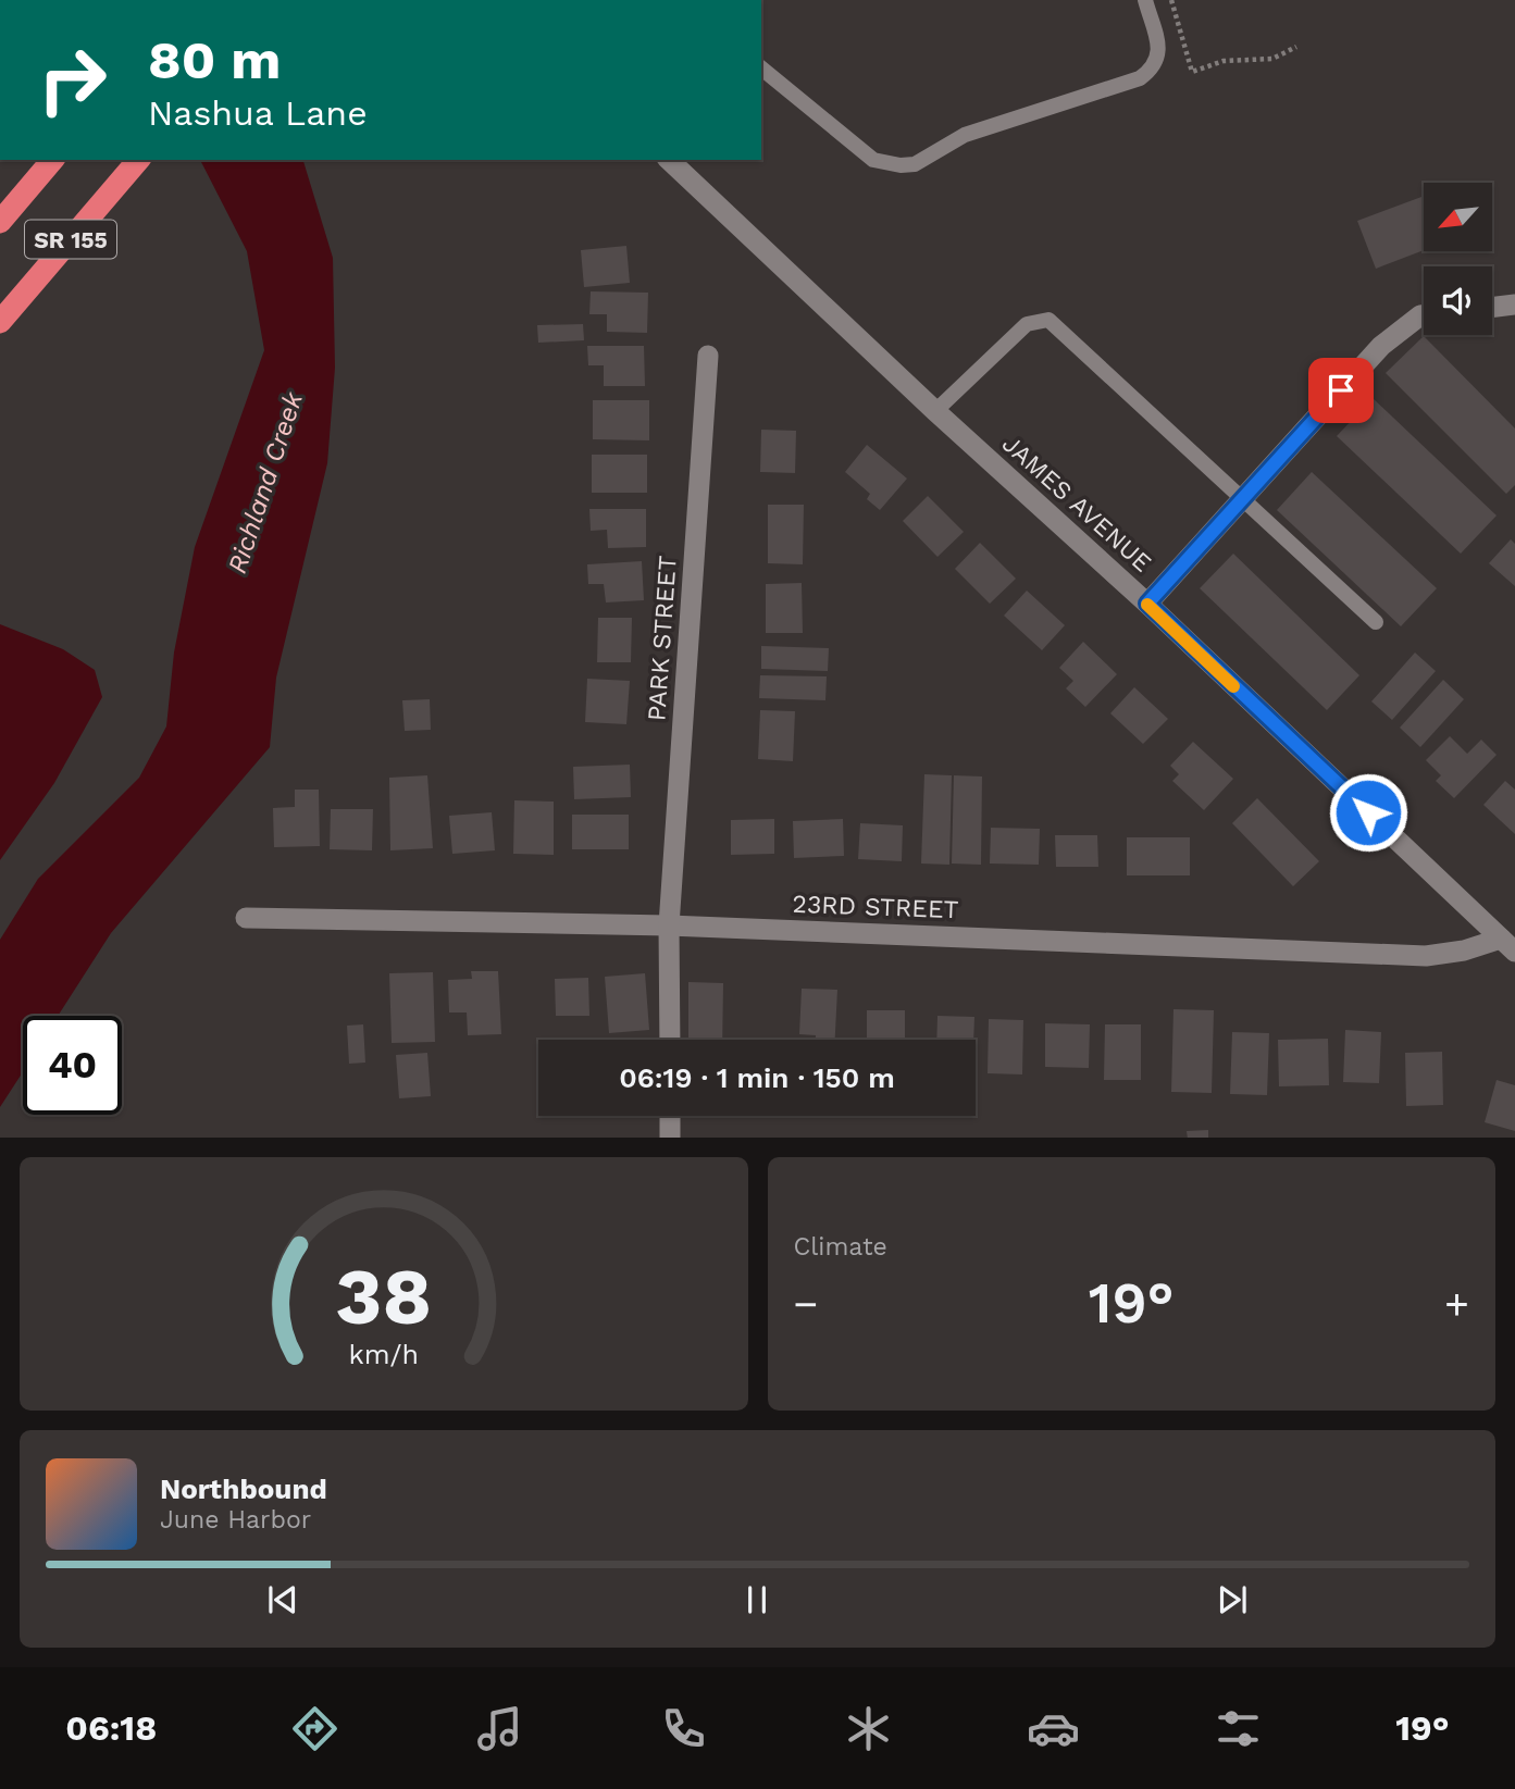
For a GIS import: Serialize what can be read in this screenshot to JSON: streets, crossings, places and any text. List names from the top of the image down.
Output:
{
  "streets": {
    "highway": ["SR 155"],
    "street": ["JAMES AVENUE", "PARK STREET", "23RD STREET"]
  },
  "crossings": [
    ["JAMES AVENUE", "23RD STREET"],
    ["PARK STREET", "23RD STREET"]
  ],
  "water": ["Richland Creek"],
  "north": "bottom left",
  "page": {
    "turn": ["80 m", "Nashua Lane"],
    "limit": "40",
    "trip": "06:19 · 1 min · 150 m",
    "tile": "Climate",
    "heat": ["−", "19°", "+"],
    "song": ["Northbound", "June Harbor"],
    "tabs": ["06:18", "19°"],
    "gauge": ["38", "km/h"]
  }
}
